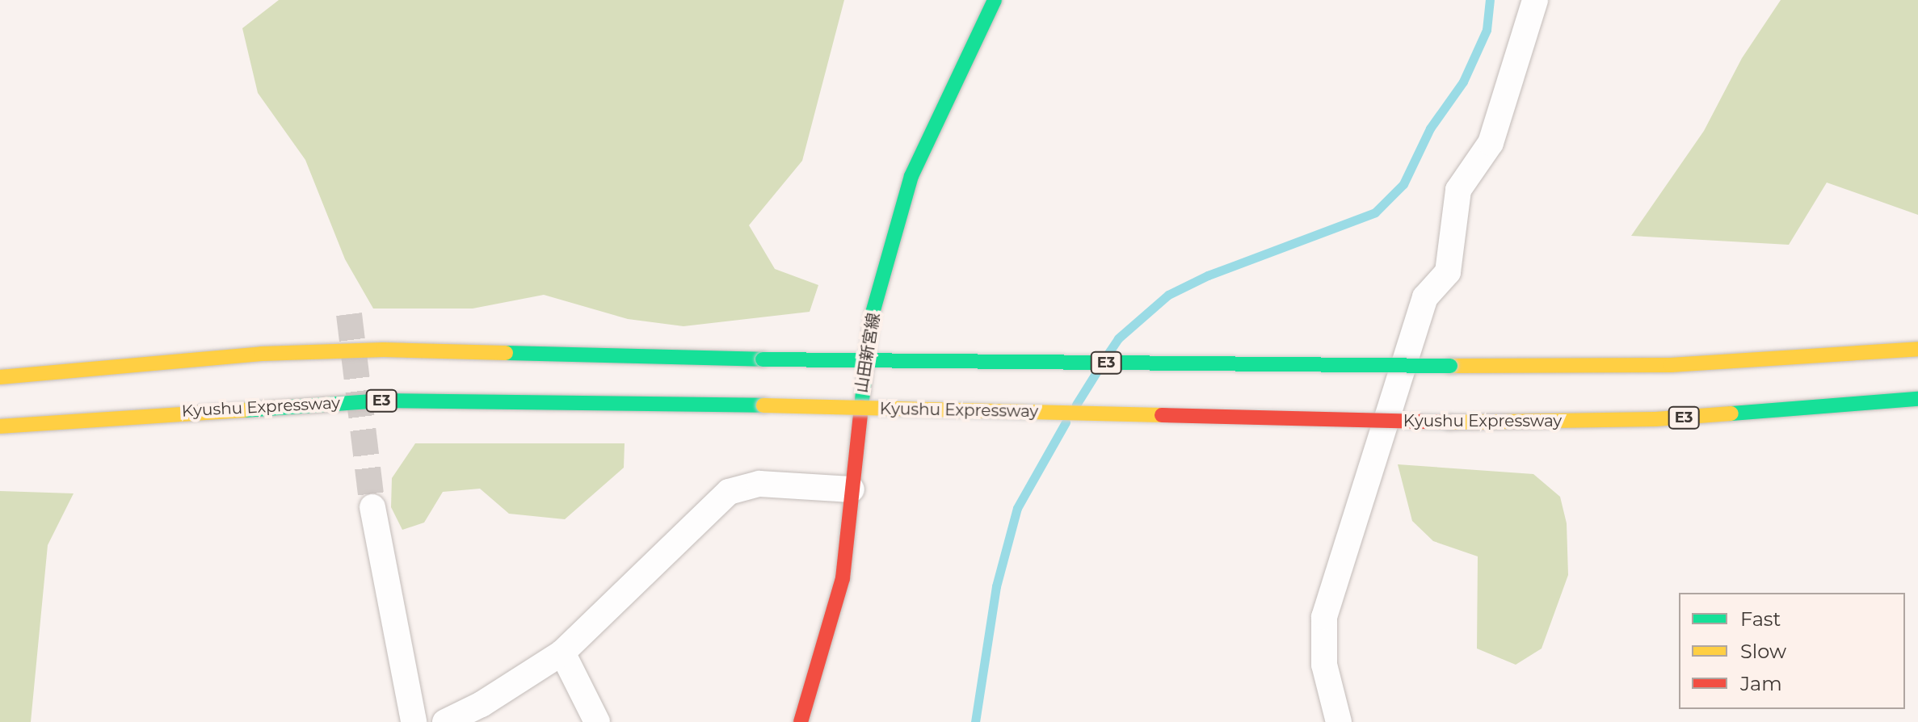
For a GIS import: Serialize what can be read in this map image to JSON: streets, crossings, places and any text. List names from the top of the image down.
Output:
{
  "streets": {
    "main road": ["山田新宮線", "E3", "Kyushu Expressway"]
  },
  "legend": ["Fast", "Slow", "Jam"]
}
